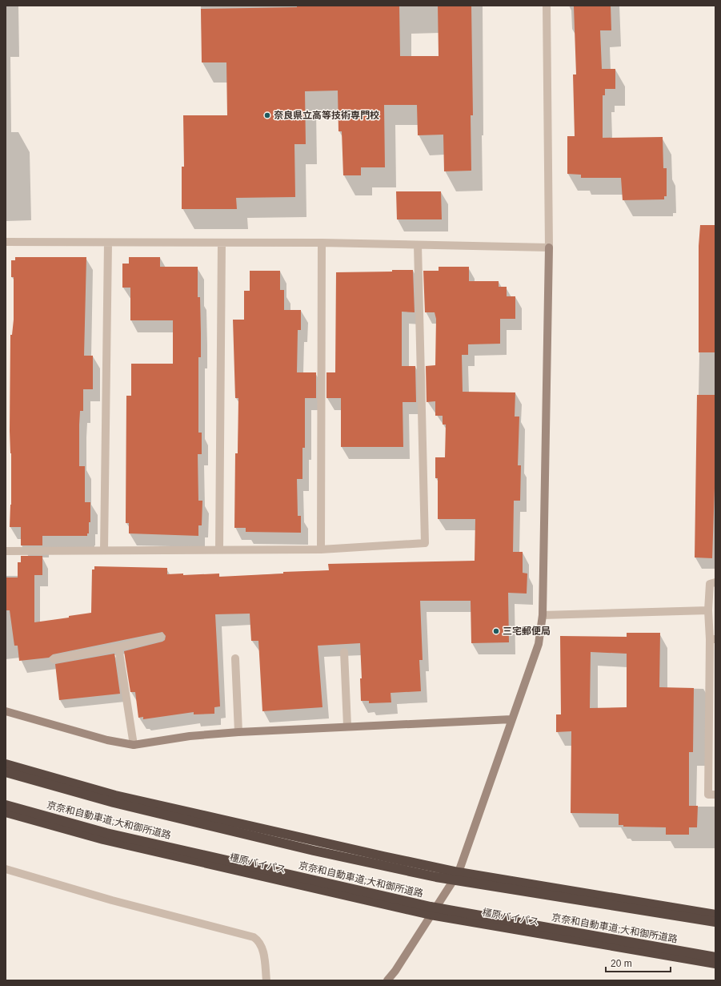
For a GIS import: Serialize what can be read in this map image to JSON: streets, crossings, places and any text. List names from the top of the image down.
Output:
{
  "streets": {
    "highway": ["京奈和自動車道;大和御所道路", "橿原バイパス"]
  },
  "places": ["奈良県立高等技術専門校", "三宅郵便局"],
  "scale_bar": "20 m"
}
